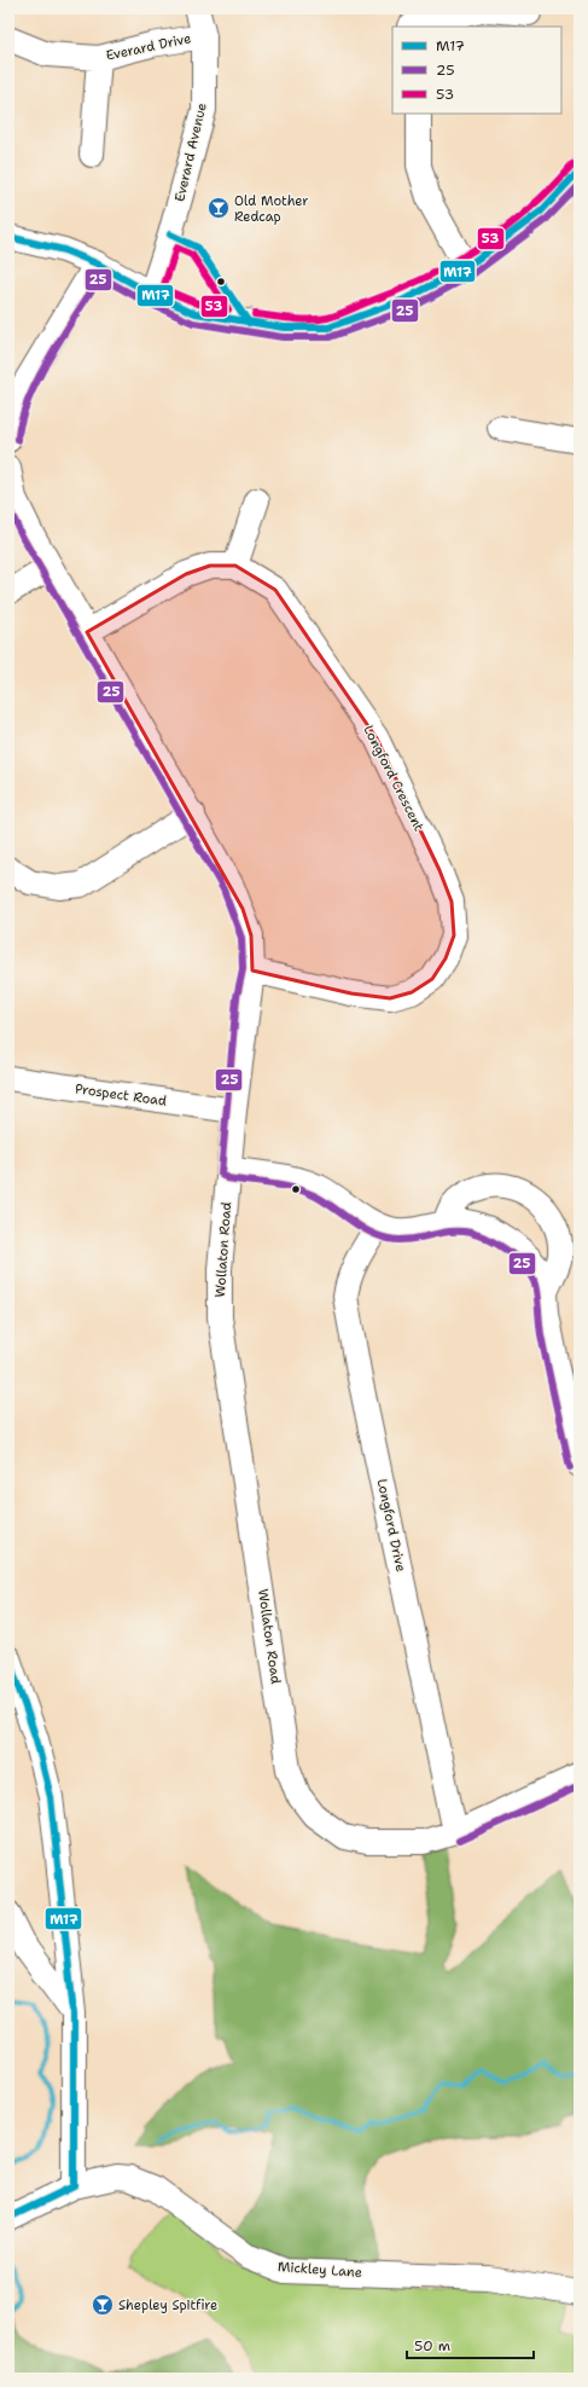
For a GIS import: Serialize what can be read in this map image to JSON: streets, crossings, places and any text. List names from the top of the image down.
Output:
{
  "streets": {
    "street": [
      "Everard Drive",
      "Everard Avenue",
      "Longford Crescent",
      "Prospect Road",
      "Wollaton Road",
      "Longford Drive",
      "Mickley Lane"
    ]
  },
  "crossings": [
    ["Everard Drive", "Everard Avenue"],
    ["Longford Crescent", "Wollaton Road"],
    ["Prospect Road", "Wollaton Road"],
    ["Wollaton Road", "Longford Drive"]
  ],
  "places": {
    "bar": ["Old Mother Redcap", "Shepley Spitfire"]
  },
  "lines": ["transit line 53", "transit line M17", "transit line 25"],
  "legend": ["M17", "25", "53"],
  "scale_bar": "50 m"
}
